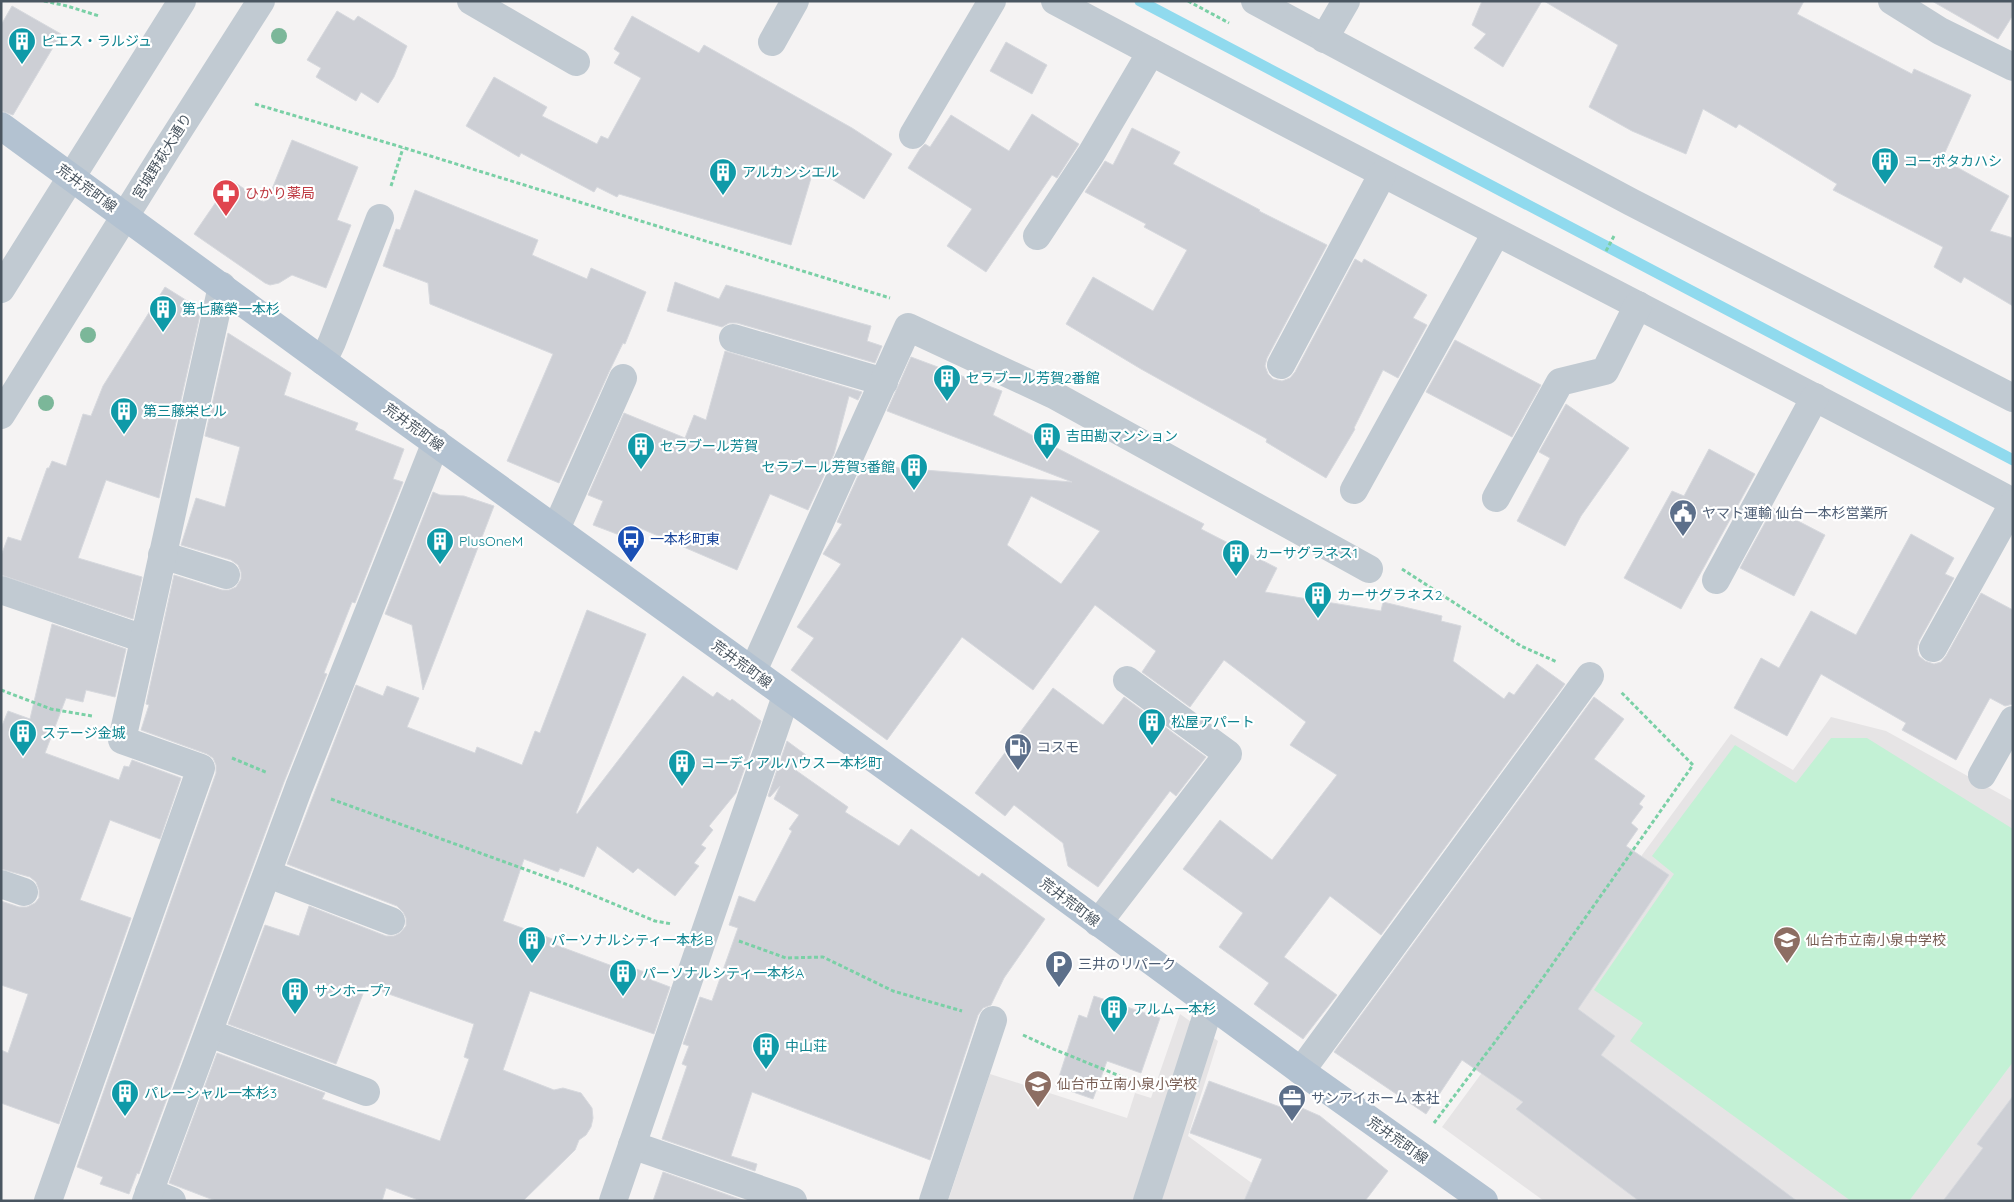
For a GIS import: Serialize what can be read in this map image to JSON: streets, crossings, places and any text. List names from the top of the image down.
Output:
{
  "streets": {
    "main road": ["荒井荒町線"],
    "street": ["宮城野萩大通り"]
  },
  "crossings": [
    ["宮城野萩大通り", "荒井荒町線"]
  ],
  "places": {
    "building": [
      "ピエス・ラルジュ",
      "コーポタカハシ",
      "アルカンシエル",
      "第七藤榮一本杉",
      "セラブール芳賀2番館",
      "第三藤栄ビル",
      "吉田勘マンション",
      "セラブール芳賀",
      "セラブール芳賀3番館",
      "PlusOneM",
      "カーサグラネス1",
      "カーサグラネス2",
      "松屋アパート",
      "ステージ金城",
      "コーディアルハウス一本杉町",
      "パーソナルシティ一本杉B",
      "パーソナルシティ一本杉A",
      "サンホープ7",
      "アルム一本杉",
      "中山荘",
      "パレーシャル一本杉3"
    ],
    "pharmacy": ["ひかり薬局"],
    "public building": ["ヤマト運輸 仙台一本杉営業所"],
    "bus stop": ["一本杉町東"],
    "fuel station": ["コスモ"],
    "school or university": ["仙台市立南小泉中学校", "仙台市立南小泉小学校"],
    "parking": ["三井のリパーク"],
    "office": ["サンアイホーム 本社"]
  }
}
